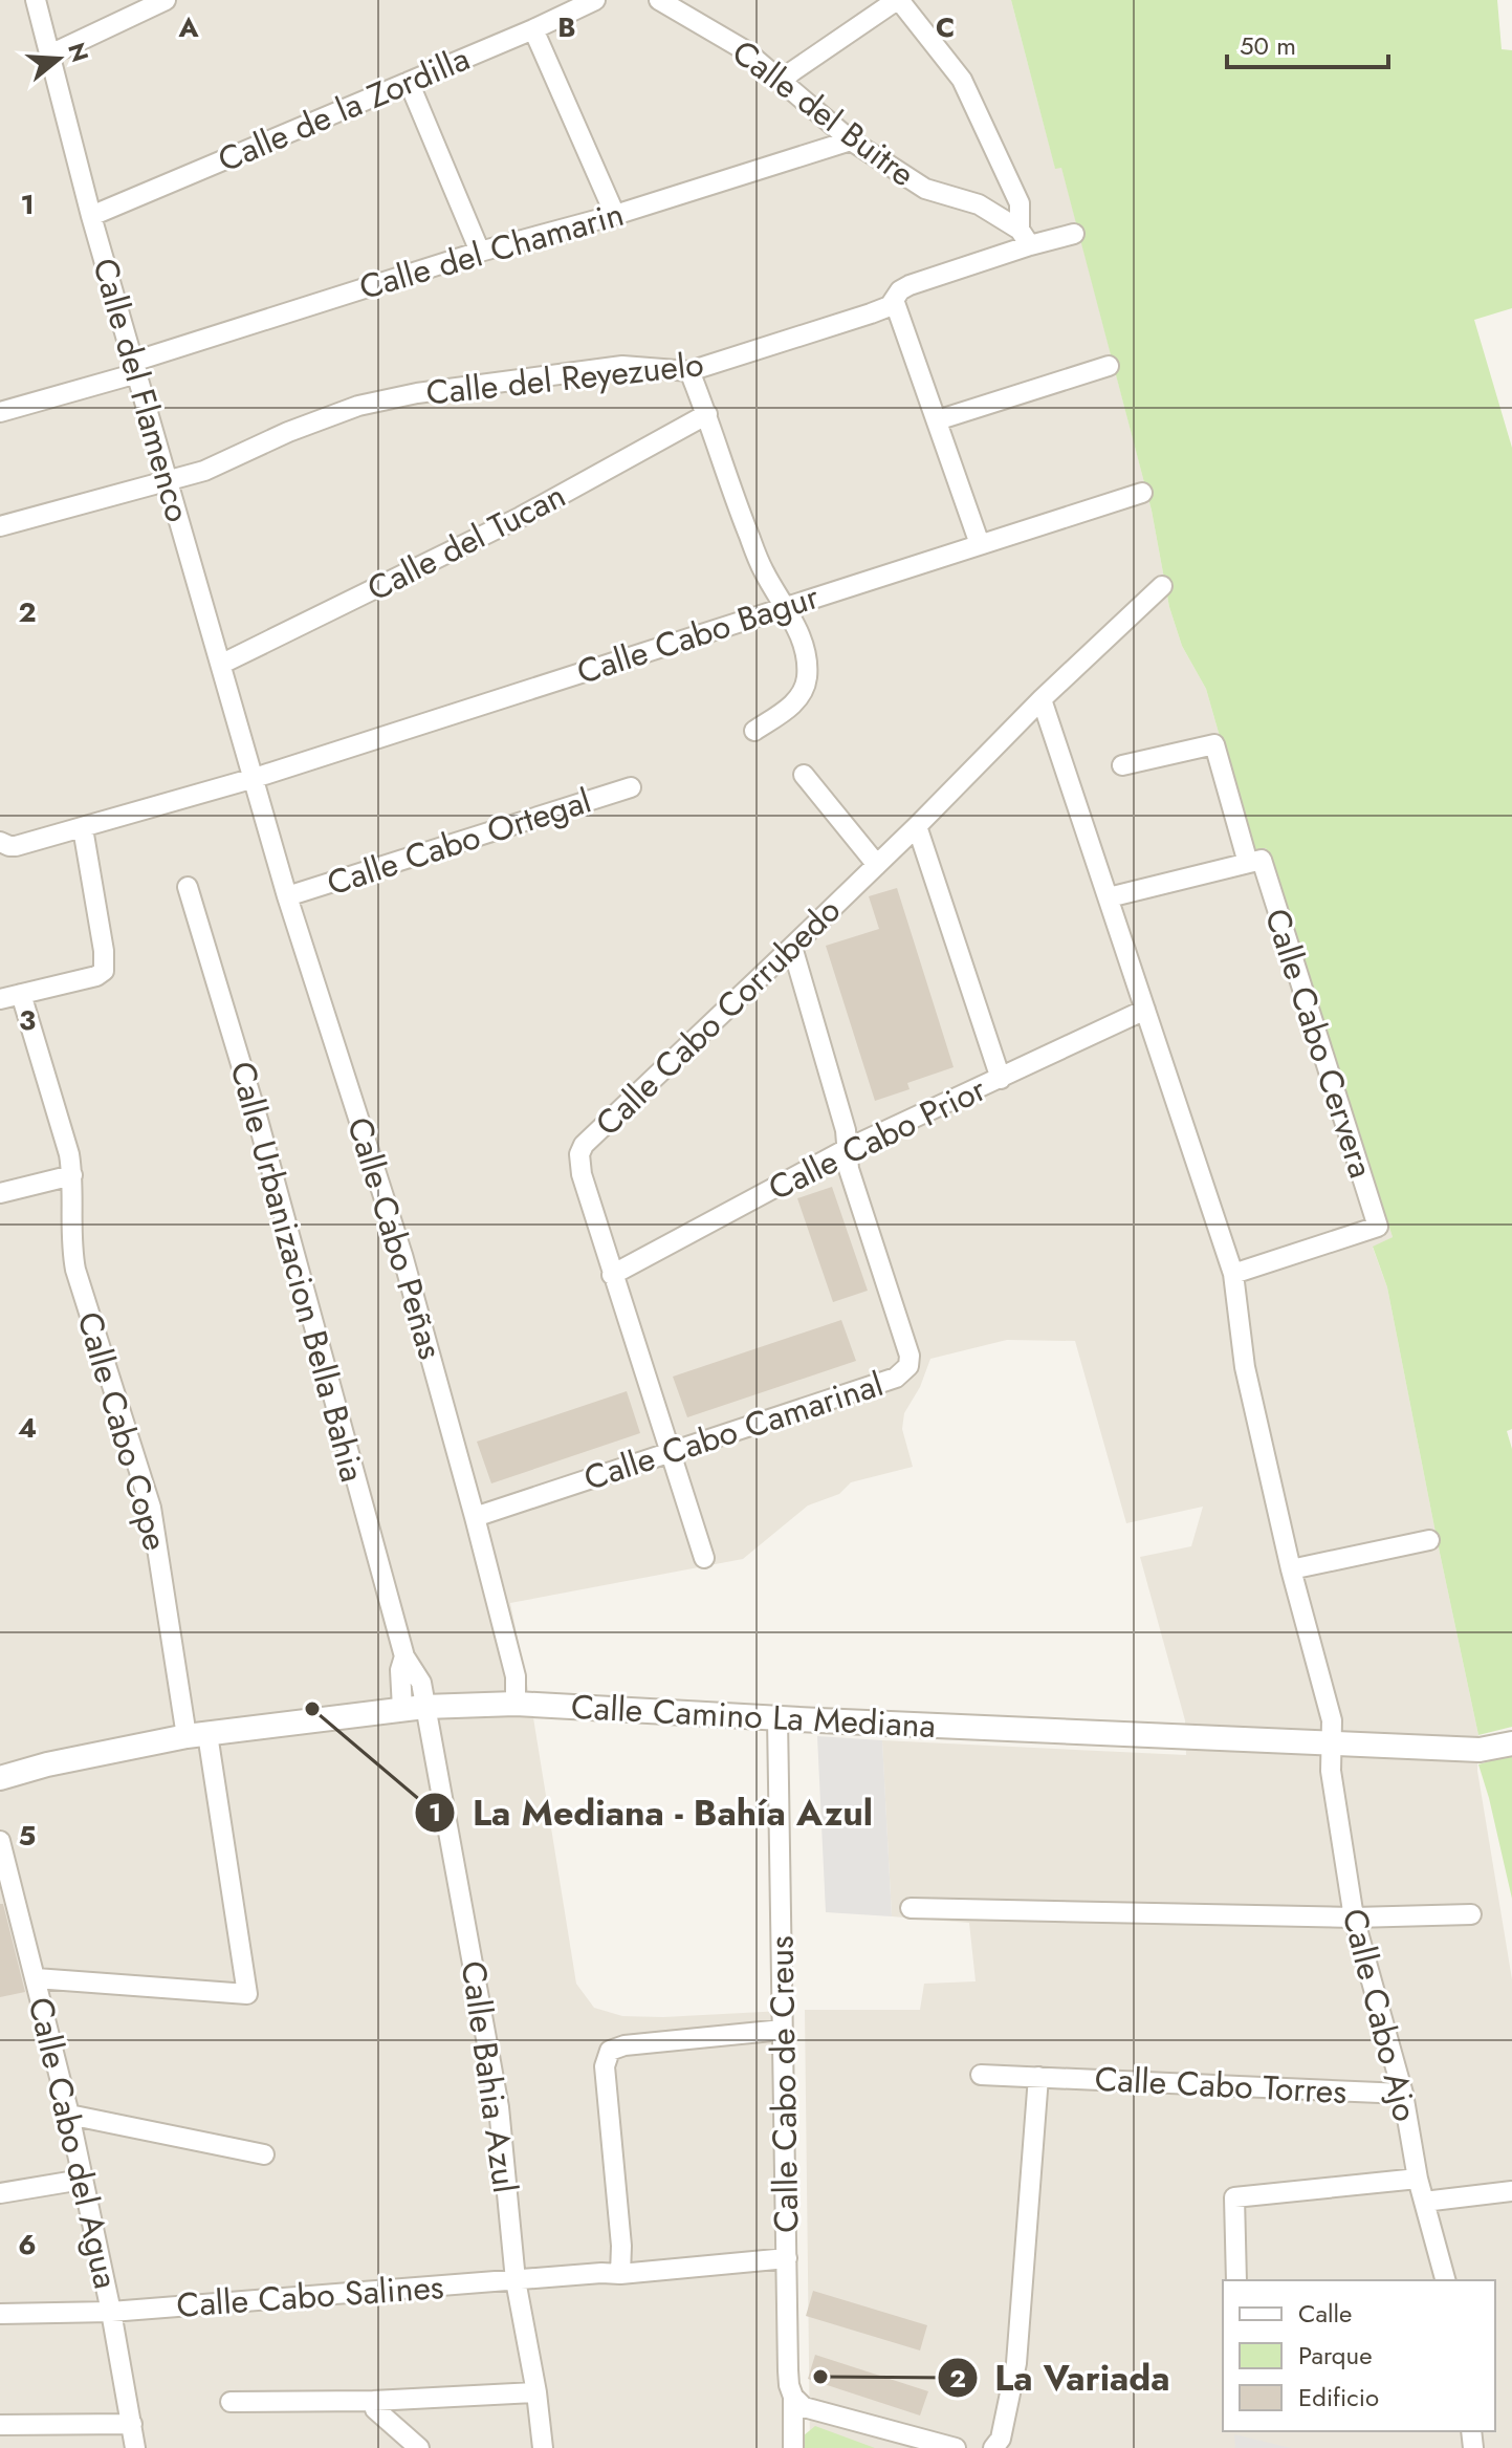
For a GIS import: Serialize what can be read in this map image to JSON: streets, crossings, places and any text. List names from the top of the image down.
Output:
{
  "streets": {
    "street": [
      "Calle de la Zordilla",
      "Calle del Buitre",
      "Calle del Chamarin",
      "Calle del Reyezuelo",
      "Calle del Flamenco",
      "Calle del Tucan",
      "Calle Cabo Bagur",
      "Calle Cabo Ortegal",
      "Calle Cabo Corrubedo",
      "Calle Cabo Cervera",
      "Calle Cabo Prior",
      "Calle Cabo Peñas",
      "Calle Urbanizacion Bella Bahia",
      "Calle Cabo Cope",
      "Calle Cabo Camarinal",
      "Calle Camino La Mediana",
      "Calle Cabo Ajo",
      "Calle Bahia Azul",
      "Calle Cabo de Creus",
      "Calle Cabo Torres",
      "Calle Cabo del Agua",
      "Calle Cabo Salines"
    ]
  },
  "crossings": [
    ["Calle de la Zordilla", "Calle del Flamenco"],
    ["Calle del Buitre", "Calle del Chamarin"],
    ["Calle del Buitre", "Calle del Reyezuelo"],
    ["Calle del Chamarin", "Calle del Flamenco"],
    ["Calle del Reyezuelo", "Calle del Flamenco"],
    ["Calle del Flamenco", "Calle del Tucan"],
    ["Calle del Flamenco", "Calle Cabo Bagur"],
    ["Calle del Flamenco", "Calle Cabo Peñas"],
    ["Calle Cabo Bagur", "Calle Cabo Peñas"],
    ["Calle Cabo Ortegal", "Calle Cabo Peñas"],
    ["Calle Cabo Corrubedo", "Calle Cabo Prior"],
    ["Calle Cabo Corrubedo", "Calle Cabo Camarinal"],
    ["Calle Cabo Prior", "Calle Cabo Camarinal"],
    ["Calle Cabo Peñas", "Calle Cabo Camarinal"],
    ["Calle Cabo Peñas", "Calle Camino La Mediana"],
    ["Calle Urbanizacion Bella Bahia", "Calle Camino La Mediana"],
    ["Calle Urbanizacion Bella Bahia", "Calle Bahia Azul"],
    ["Calle Cabo Cope", "Calle Camino La Mediana"],
    ["Calle Cabo Cope", "Calle Cabo del Agua"],
    ["Calle Camino La Mediana", "Calle Cabo Ajo"],
    ["Calle Camino La Mediana", "Calle Bahia Azul"],
    ["Calle Camino La Mediana", "Calle Cabo de Creus"],
    ["Calle Cabo Ajo", "Calle Cabo Torres"],
    ["Calle Bahia Azul", "Calle Cabo Salines"],
    ["Calle Cabo de Creus", "Calle Cabo Salines"],
    ["Calle Cabo del Agua", "Calle Cabo Salines"]
  ],
  "places": ["La Mediana - Bahía Azul", "La Variada"],
  "legend": ["Calle", "Parque", "Edificio"],
  "scale_bar": "50 m",
  "north": "right",
  "grid": {
    "columns": ["A", "B", "C"],
    "rows": [
      "1",
      "2",
      "3",
      "4",
      "5",
      "6"
    ]
  }
}
